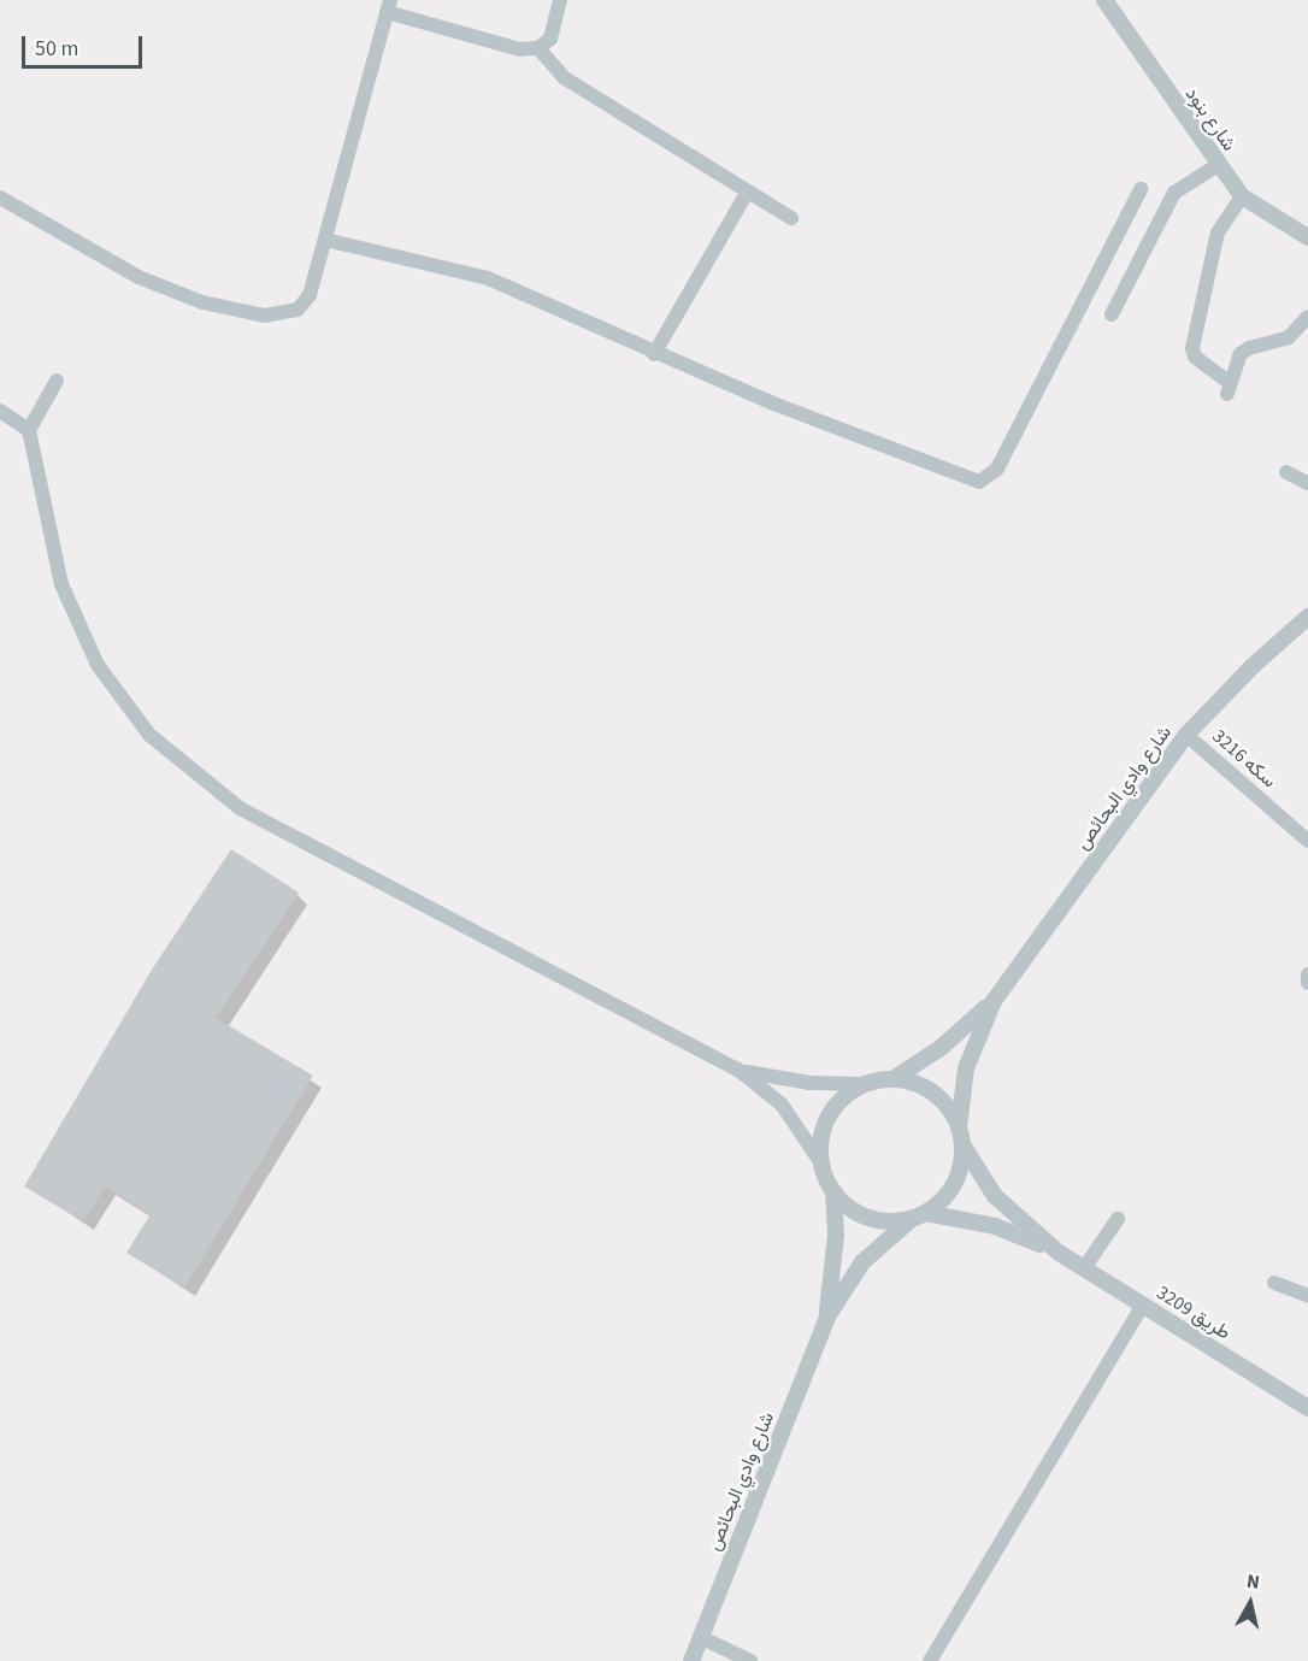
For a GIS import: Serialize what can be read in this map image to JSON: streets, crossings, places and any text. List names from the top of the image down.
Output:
{
  "streets": {
    "street": [
      "شارع بنود",
      "سكه 3216",
      "شارع وادي البحائص",
      "طريق 3209"
    ]
  },
  "crossings": [
    ["سكه 3216", "شارع وادي البحائص"]
  ],
  "scale_bar": "50 m",
  "north": "top"
}
